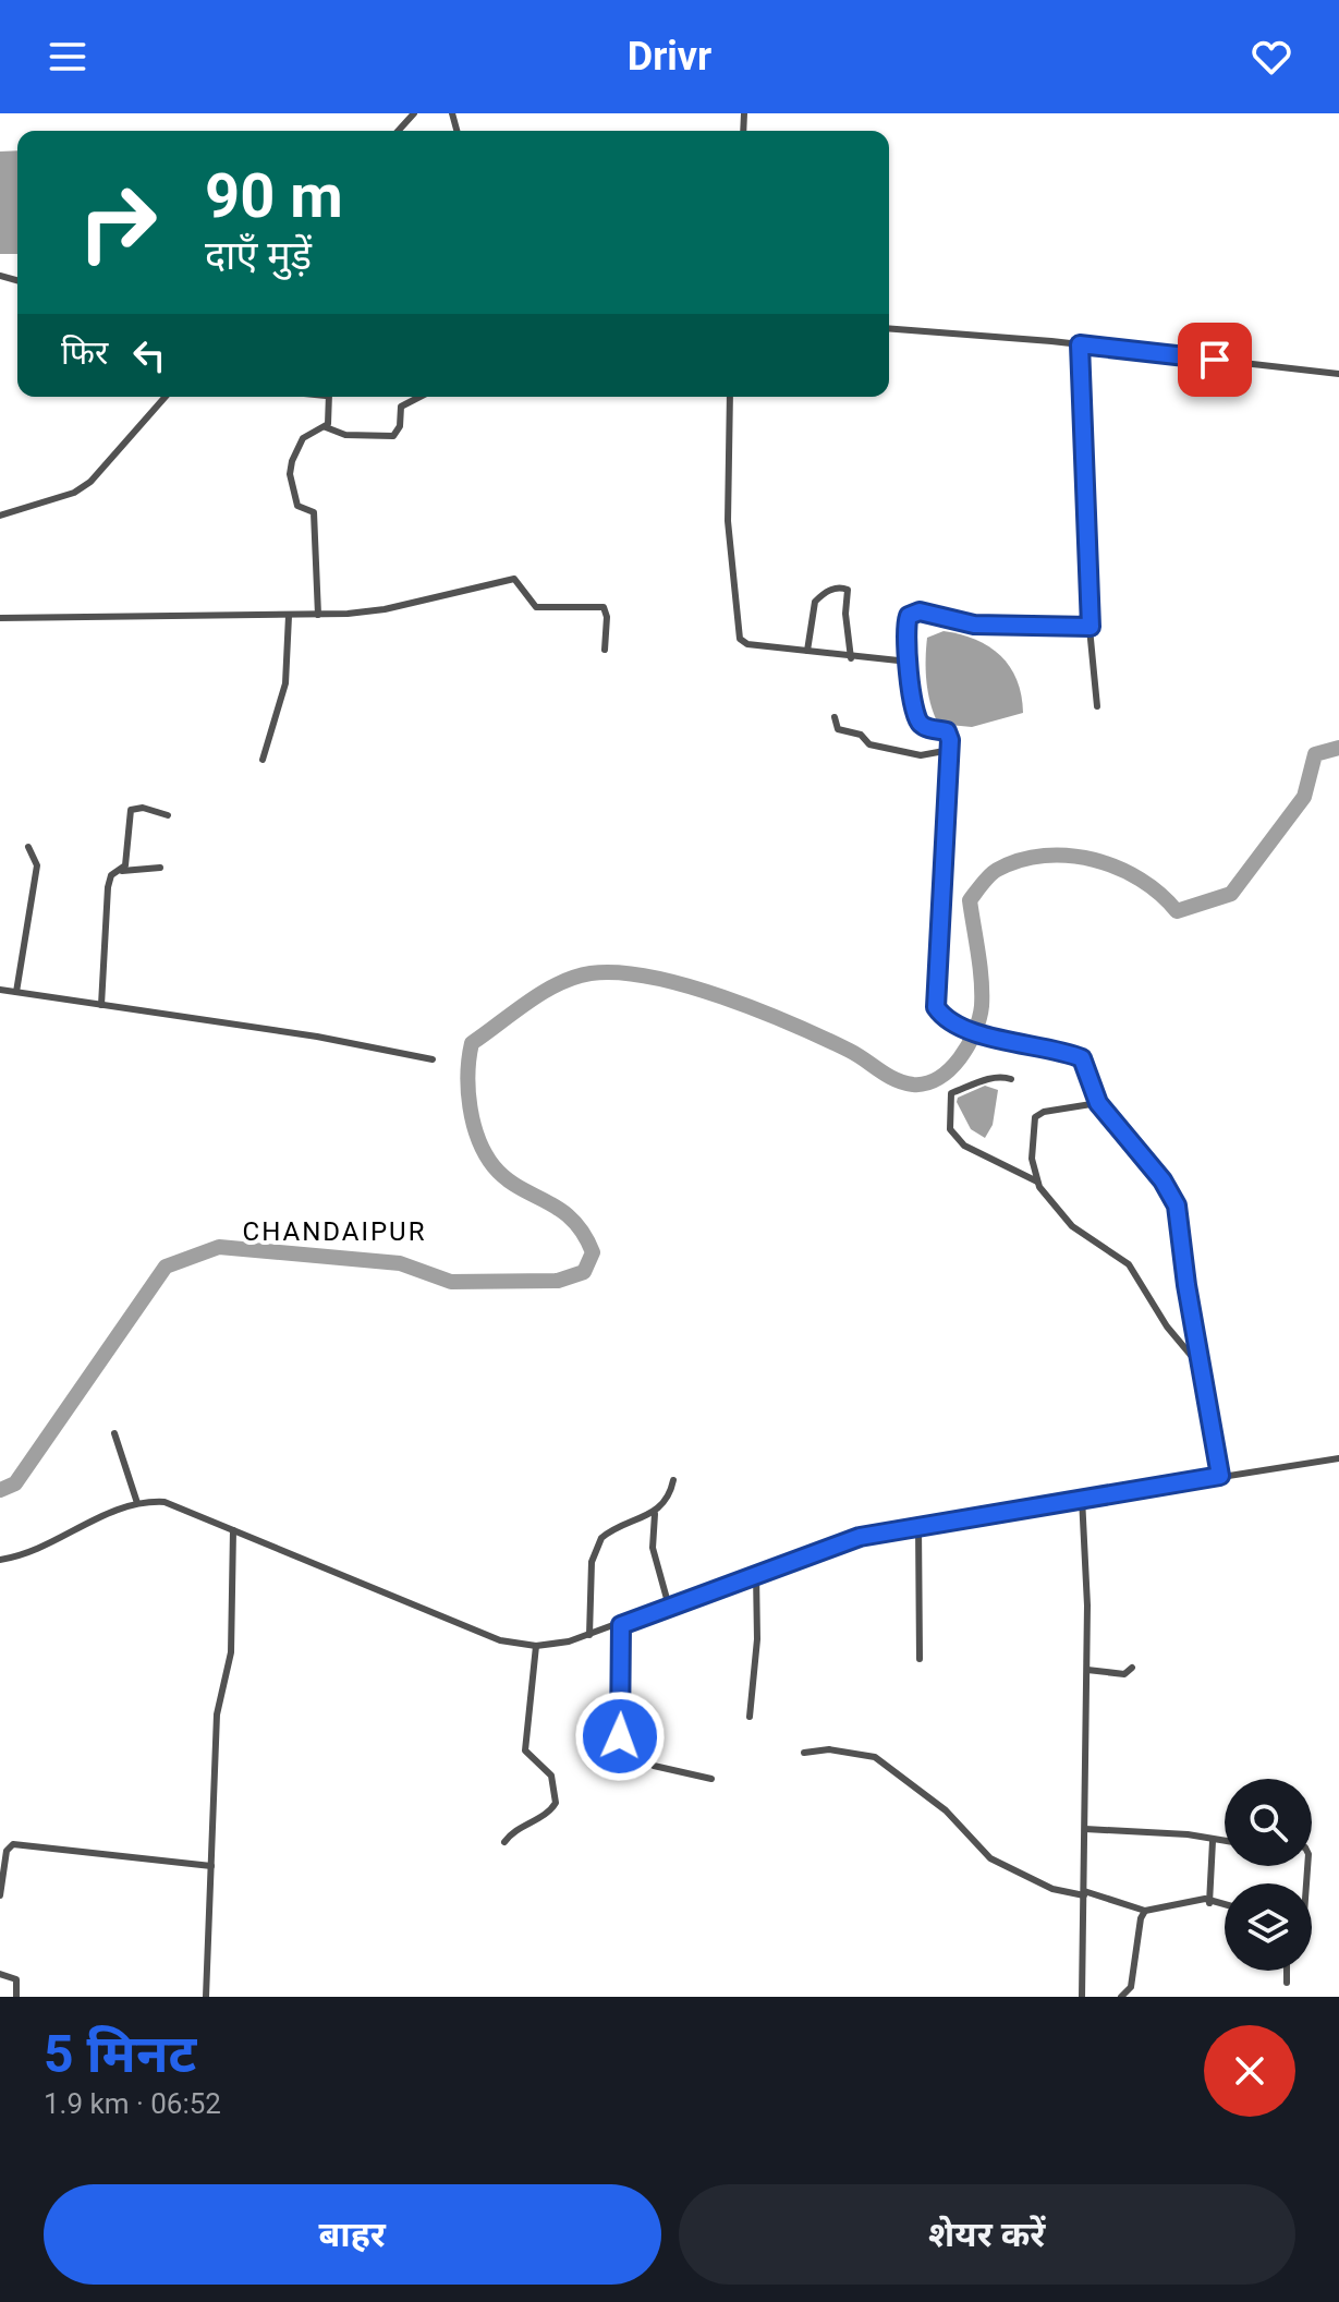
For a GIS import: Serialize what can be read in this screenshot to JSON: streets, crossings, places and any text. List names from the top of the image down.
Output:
{
  "districts": ["CHANDAIPUR"],
  "page": {
    "header": "Drivr",
    "turn": ["90 m", "दाएँ मुड़ें"],
    "then": "फिर",
    "heading": ["5 मिनट", "1.9 km · 06:52"],
    "buttons": ["बाहर", "शेयर करें"]
  }
}
